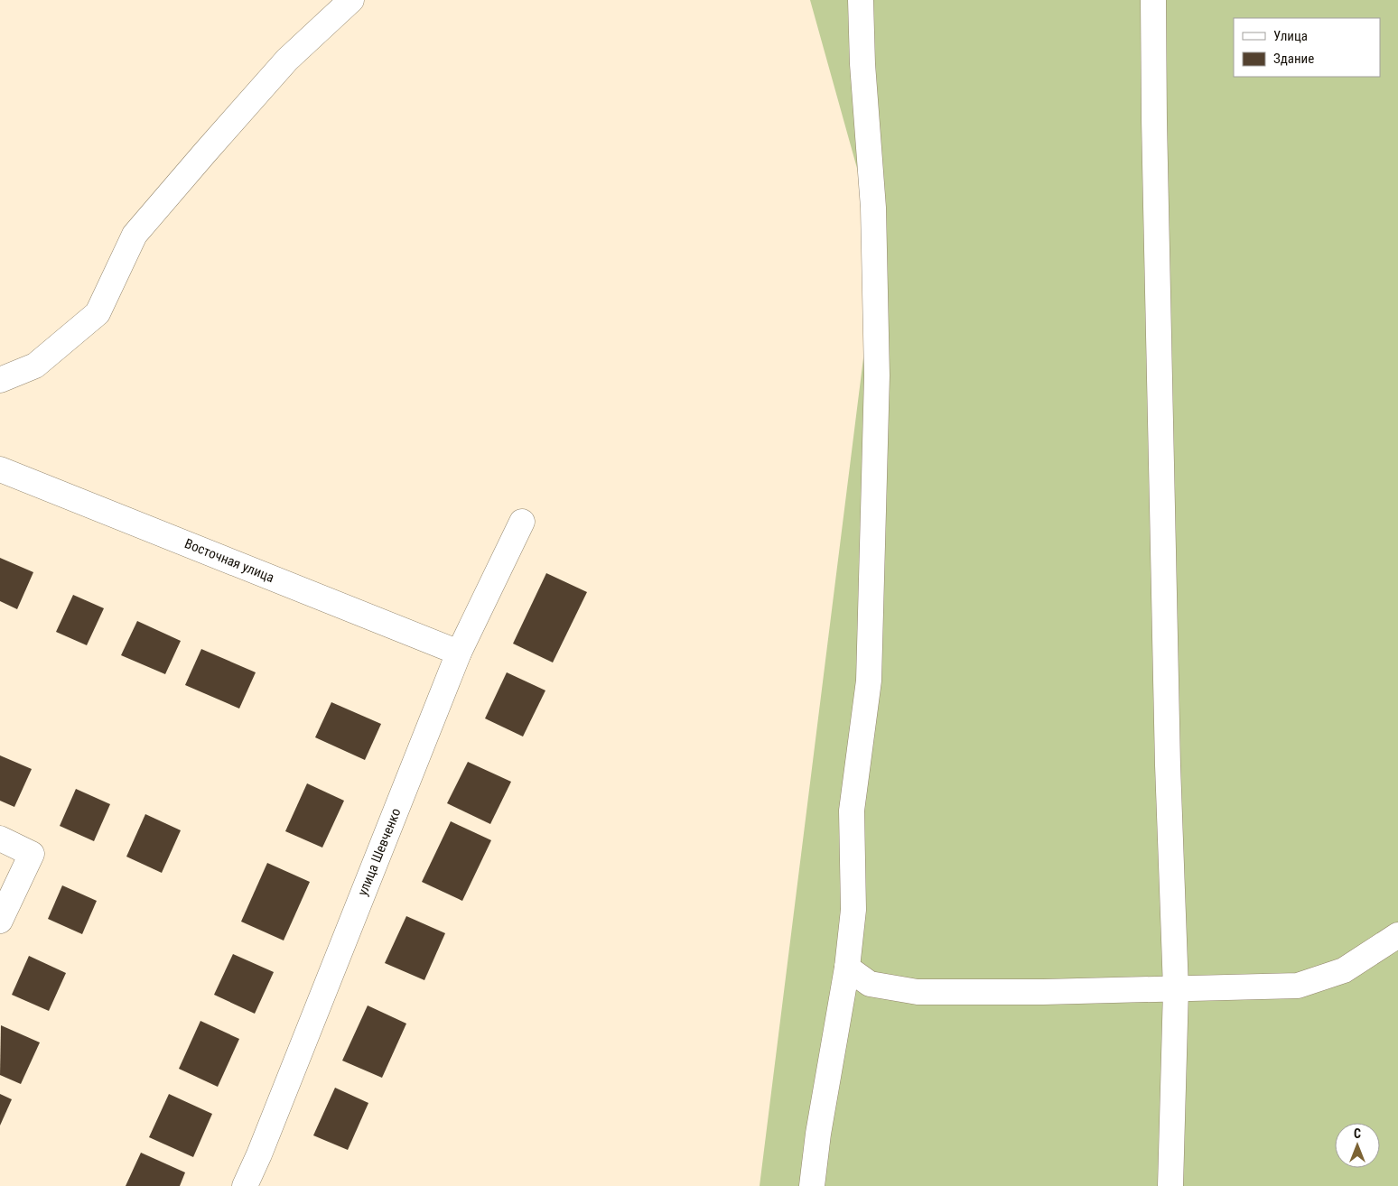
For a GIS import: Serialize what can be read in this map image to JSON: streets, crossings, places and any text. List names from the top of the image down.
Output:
{
  "streets": {
    "street": ["Восточная улица", "улица Шевченко"]
  },
  "crossings": [
    ["Восточная улица", "улица Шевченко"]
  ],
  "legend": ["Улица", "Здание"],
  "north": "top"
}
